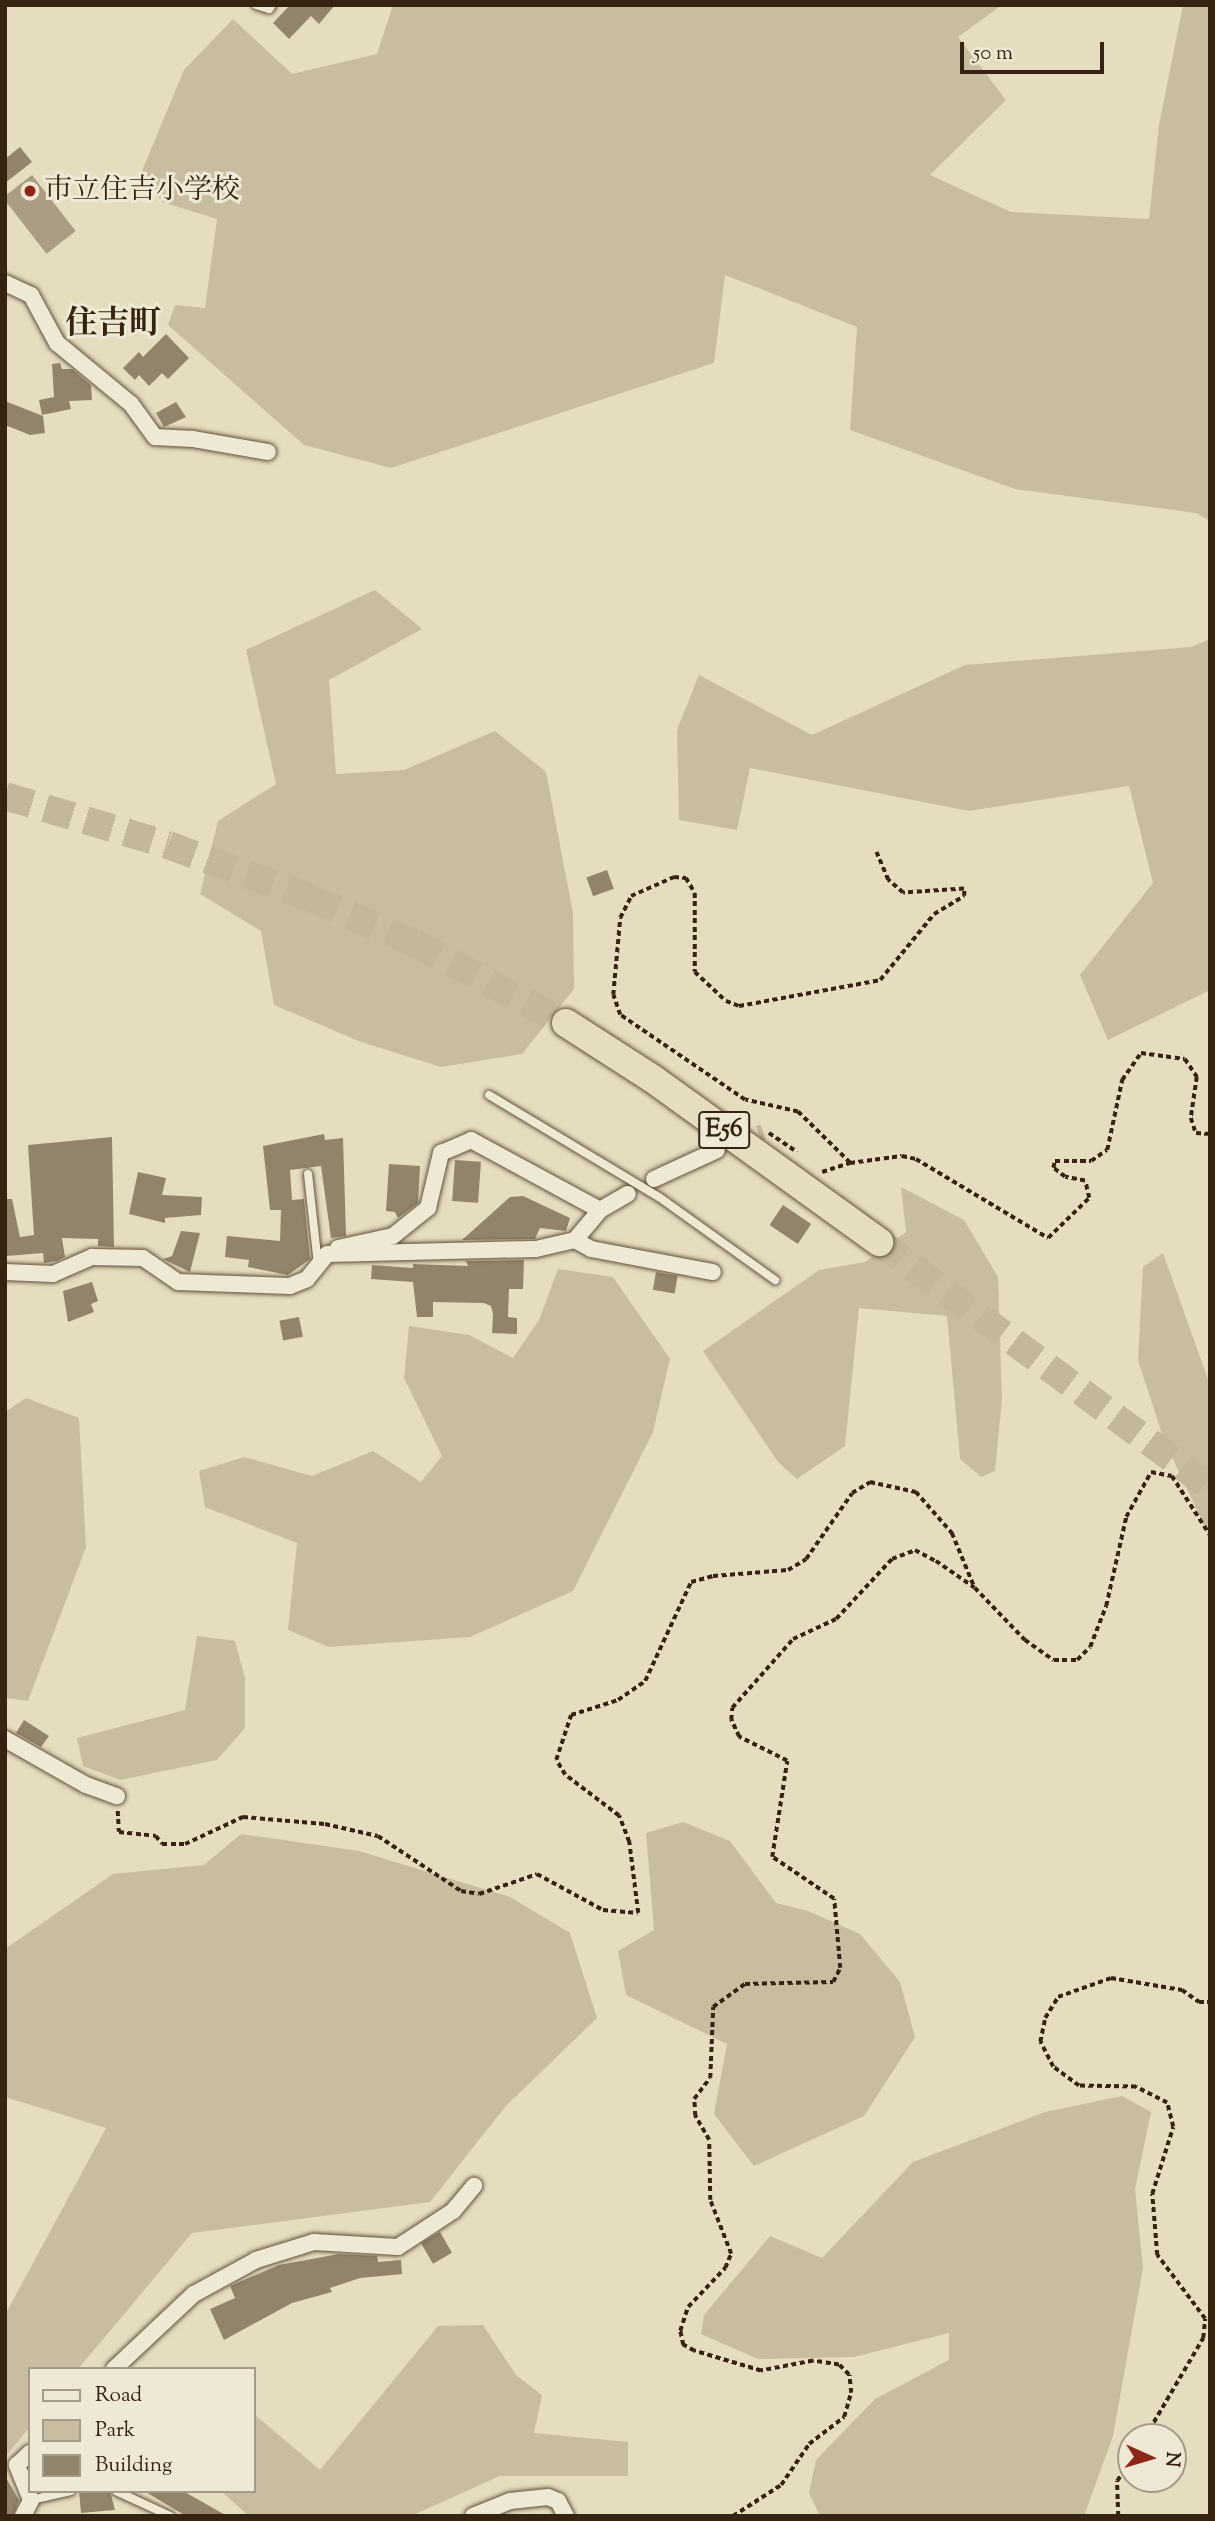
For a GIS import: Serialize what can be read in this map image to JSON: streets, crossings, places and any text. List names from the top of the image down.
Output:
{
  "streets": {
    "highway": ["E56"]
  },
  "districts": ["住吉町"],
  "places": ["市立住吉小学校"],
  "legend": ["Road", "Park", "Building"],
  "scale_bar": "50 m",
  "north": "right"
}
